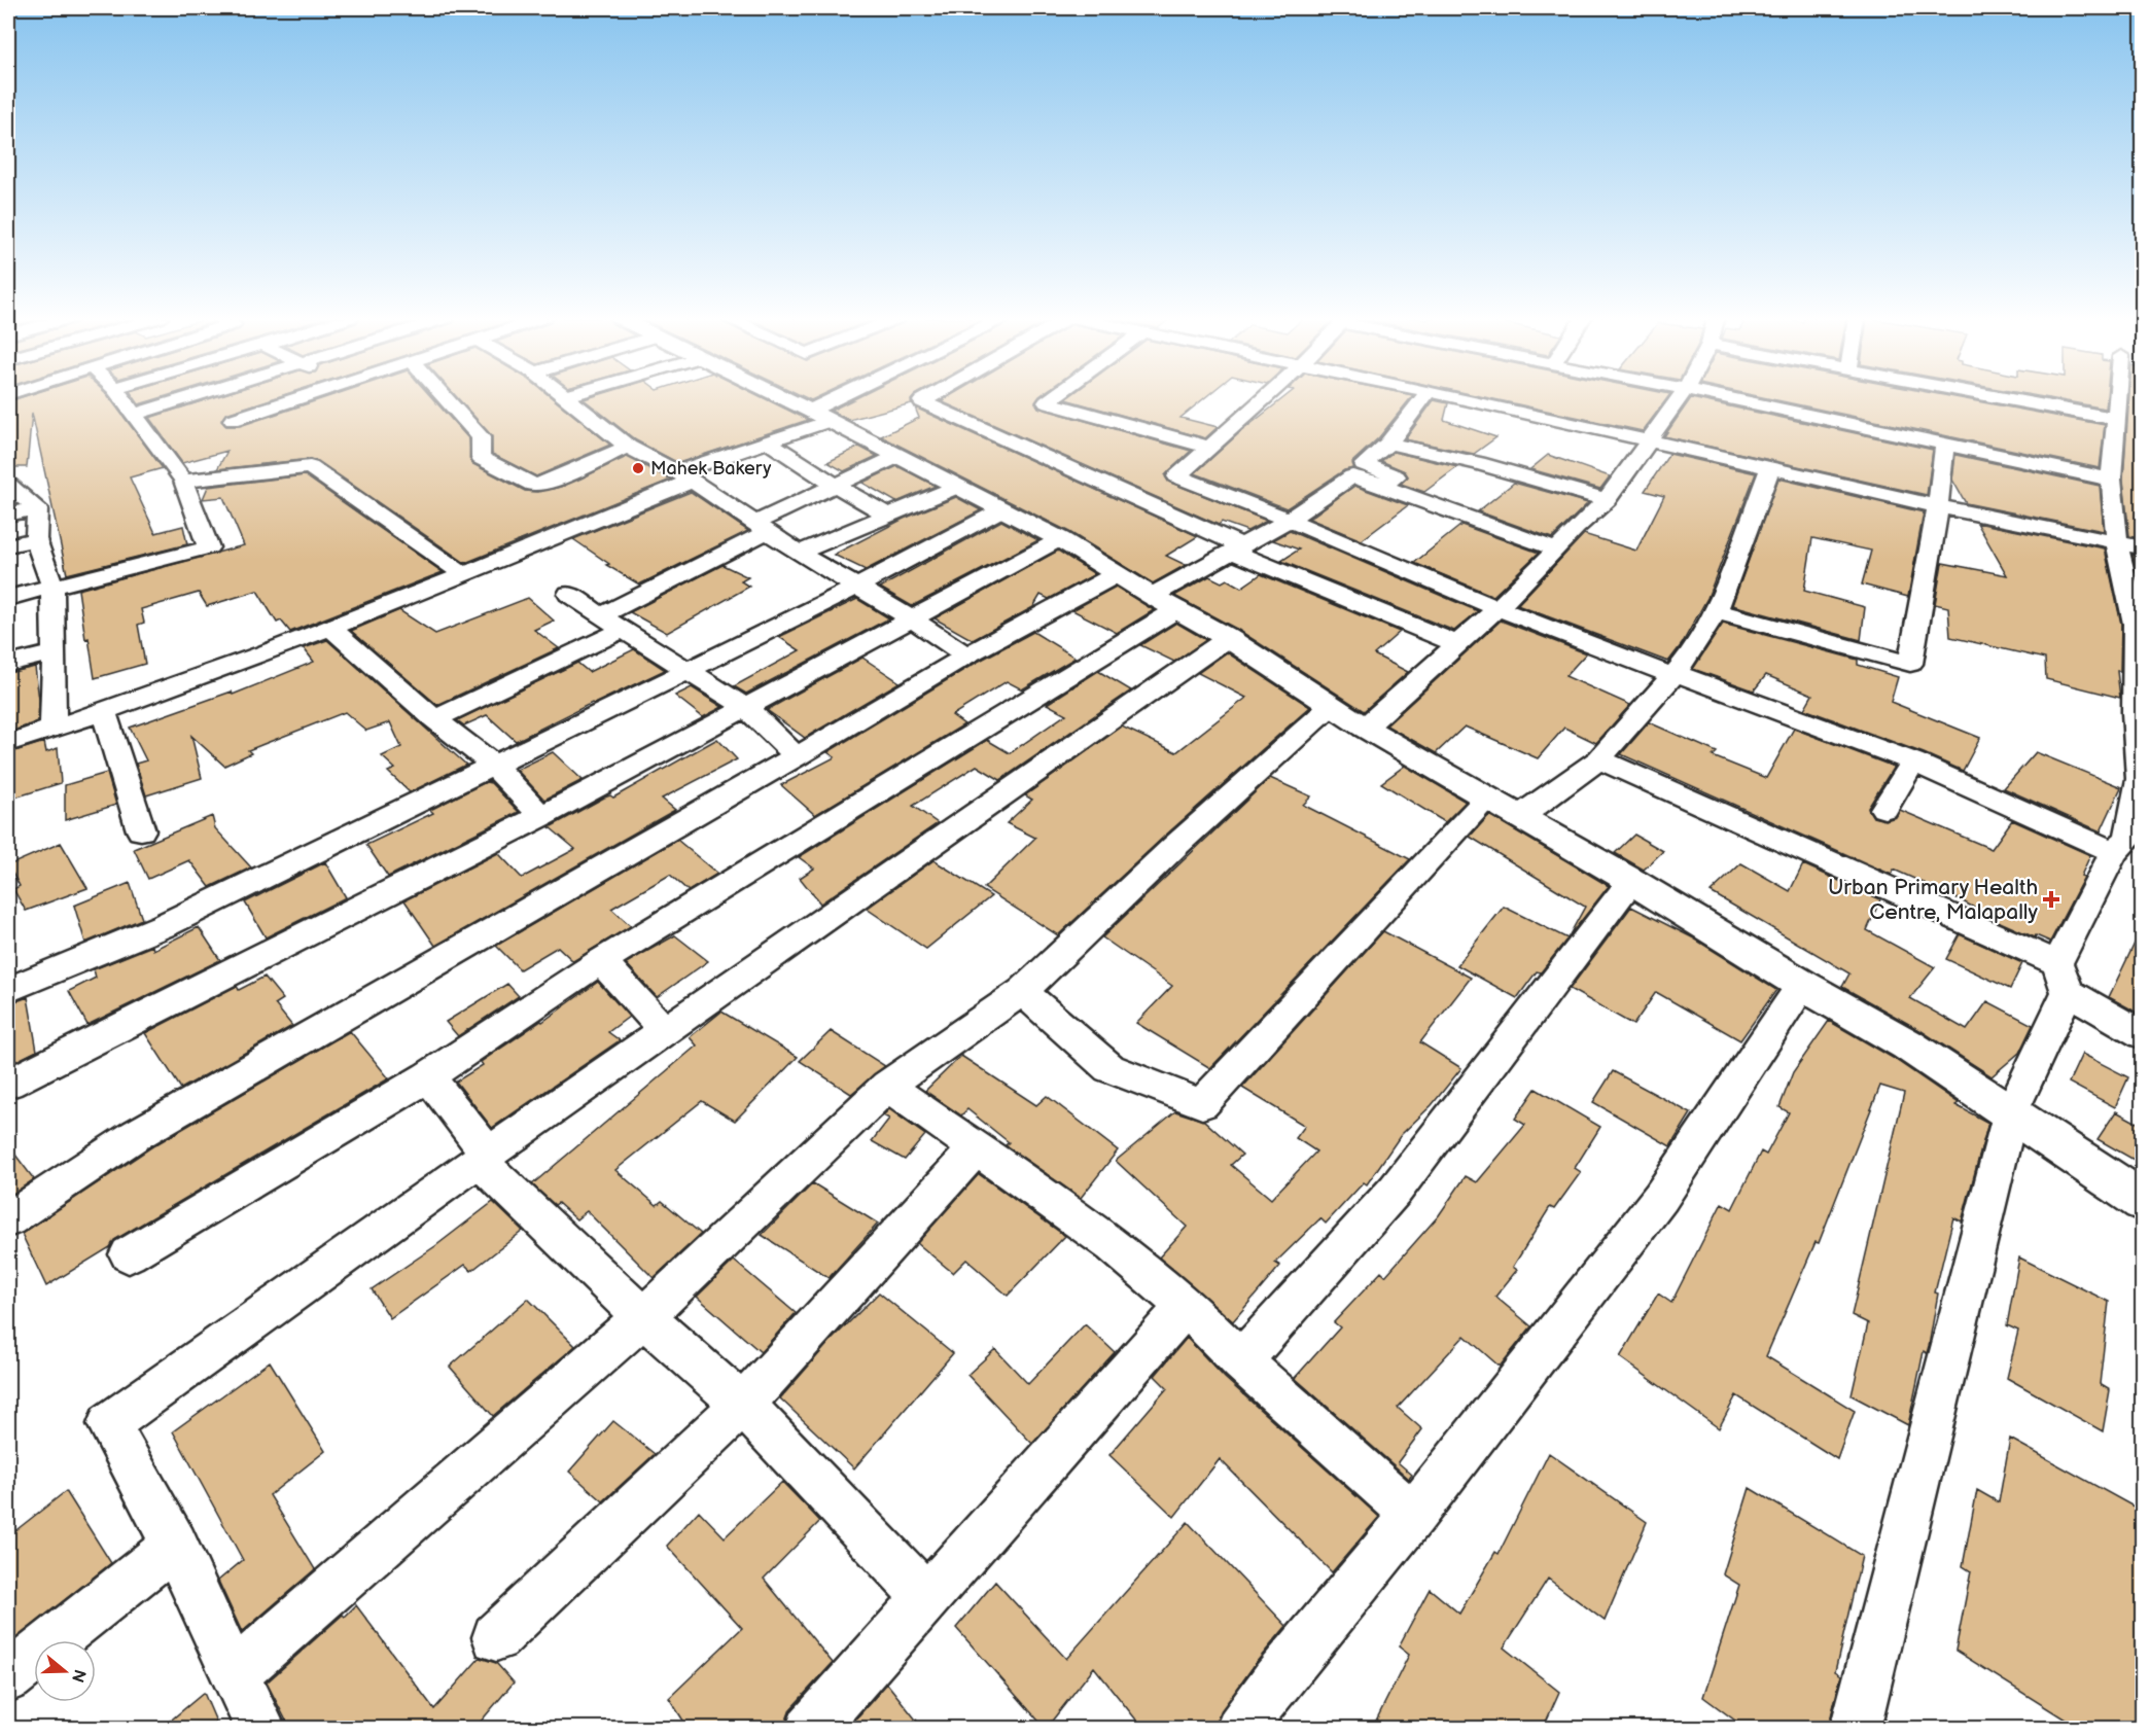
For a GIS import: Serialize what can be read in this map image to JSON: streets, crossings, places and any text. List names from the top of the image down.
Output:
{
  "places": {
    "other": ["Mahek Bakery"],
    "health": ["Urban Primary Health Centre, Malapally"]
  },
  "north": "right"
}
